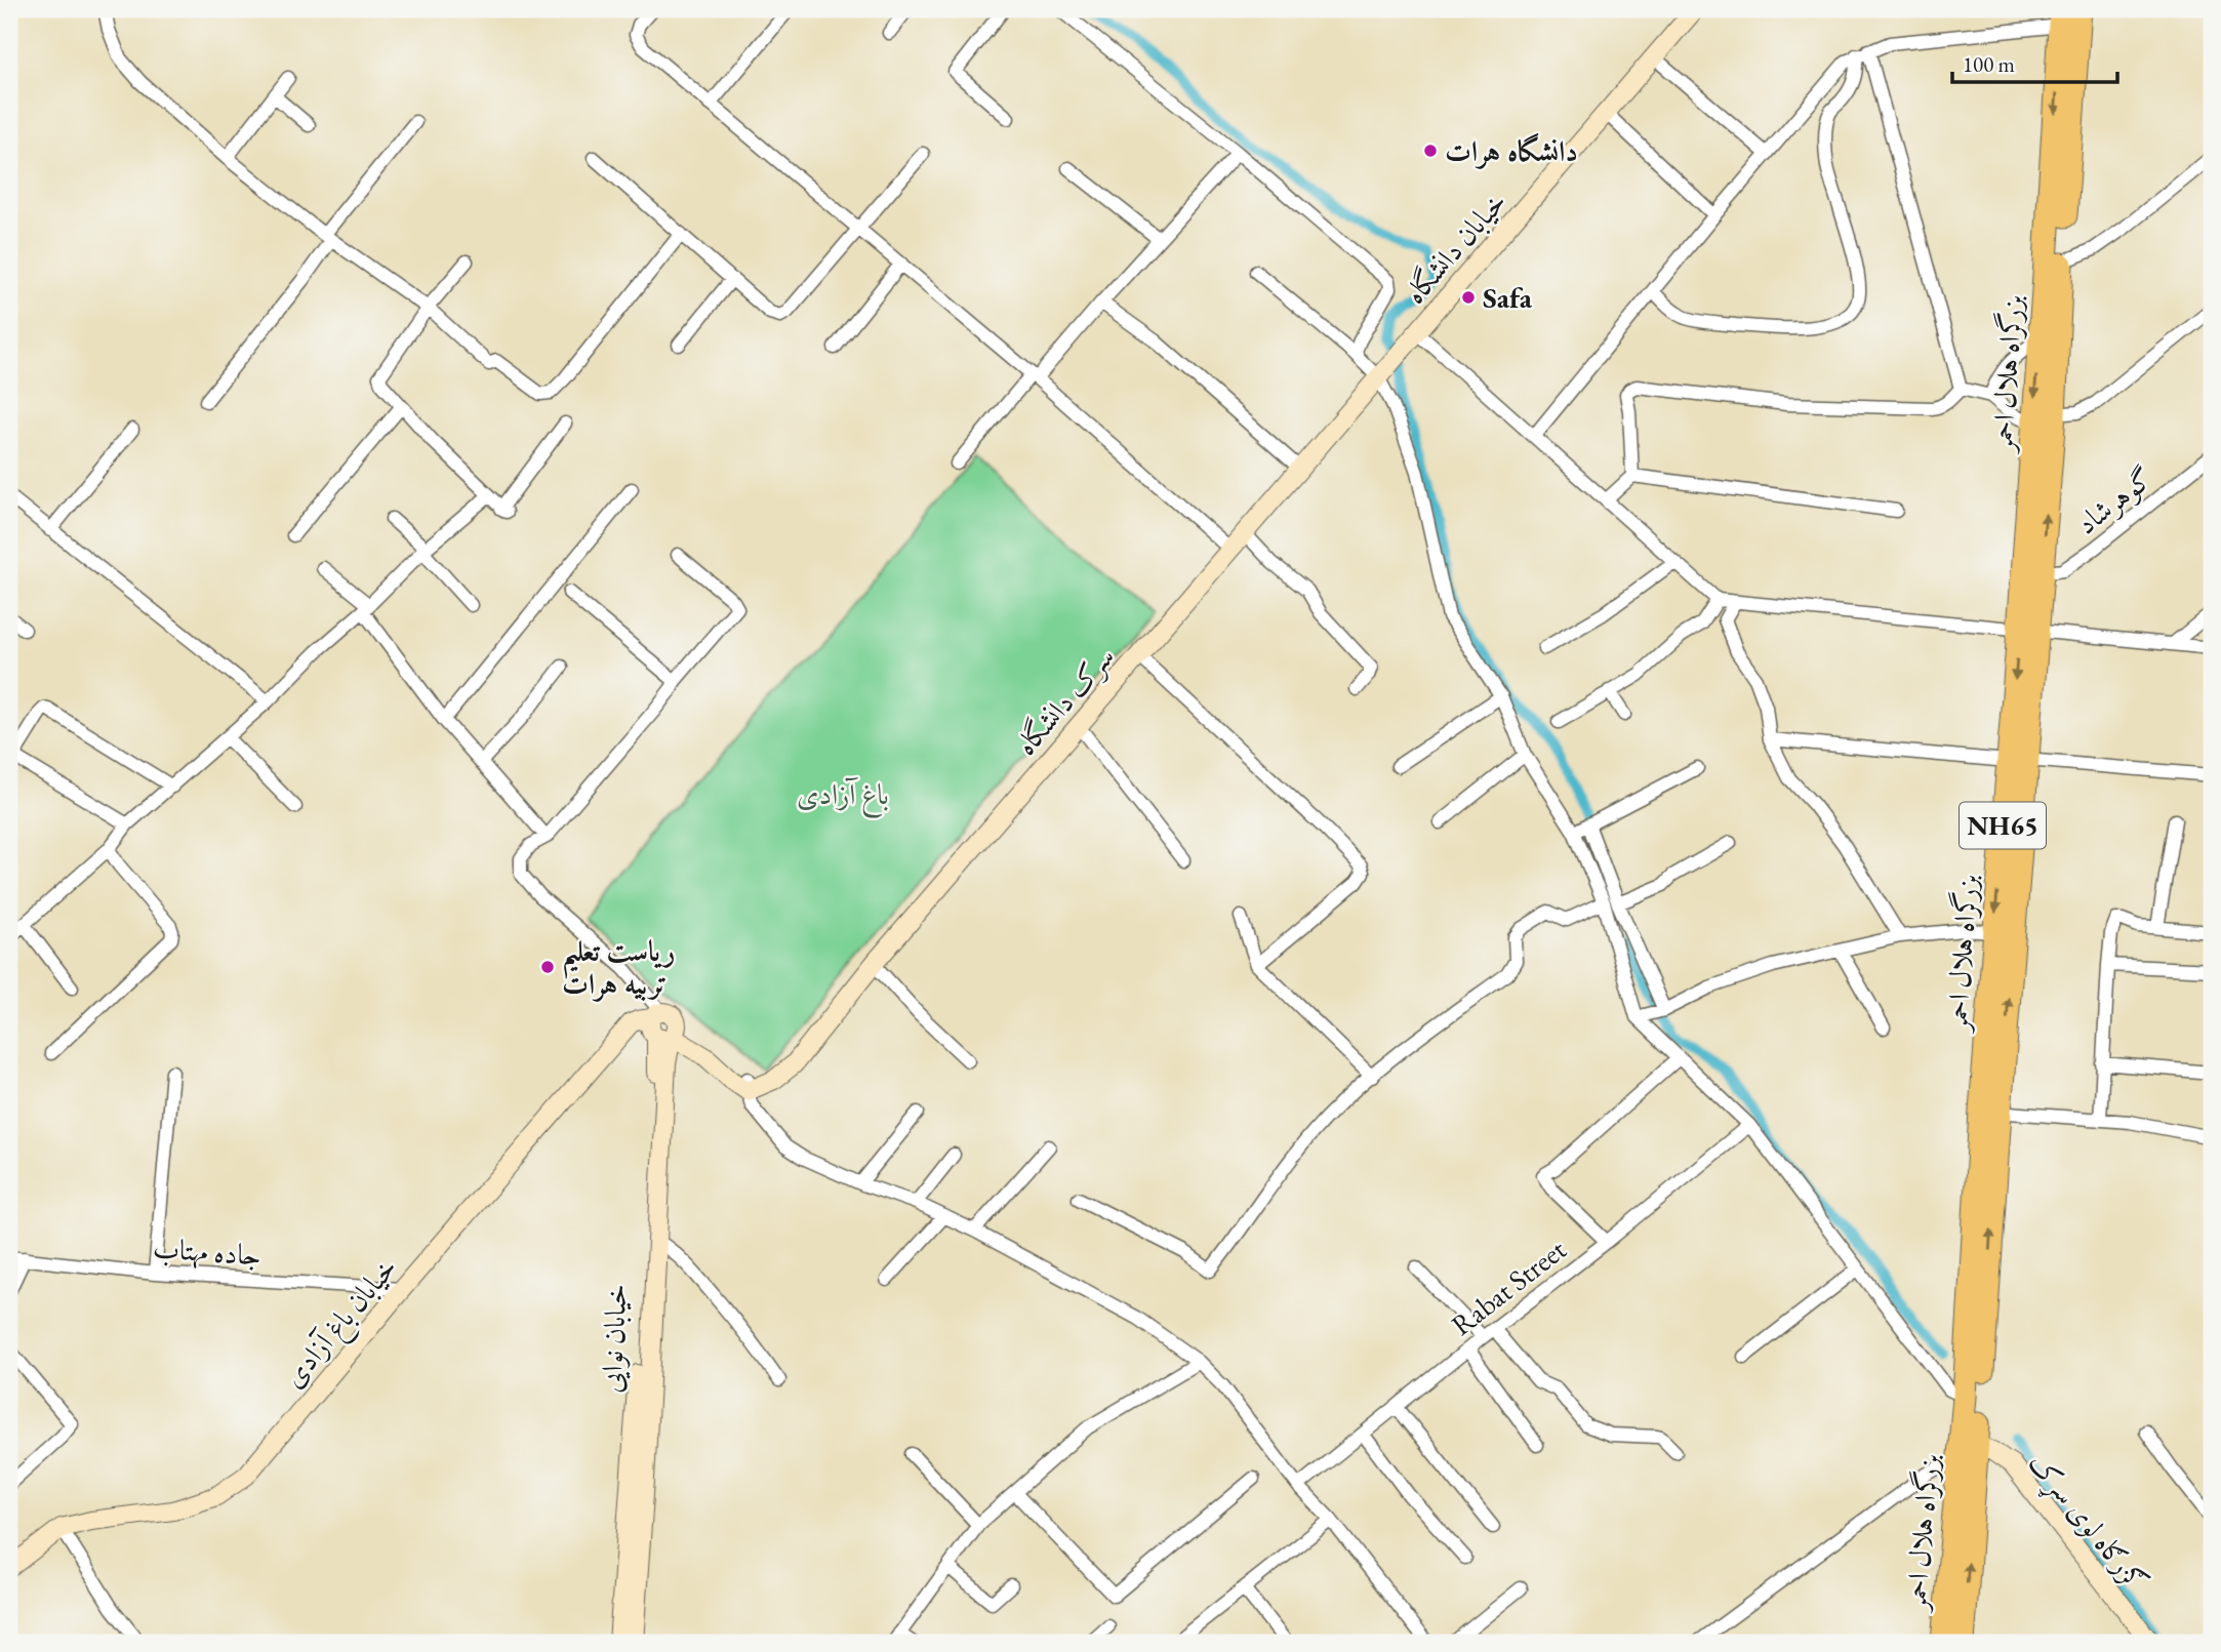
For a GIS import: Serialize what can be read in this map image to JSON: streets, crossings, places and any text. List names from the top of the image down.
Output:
{
  "streets": {
    "highway": ["بزرگراه هلال احمر", "NH65"],
    "street": [
      "خیابان دانشگاه",
      "گوهرشاد",
      "سرک دانشگاه",
      "جاده مهتاب",
      "Rabat Street",
      "خیابان باغ آزادی",
      "خیابان نوایی",
      "ګزرګاه لوی سړک"
    ]
  },
  "crossings": [
    ["خیابان دانشگاه", "سرک دانشگاه"],
    ["بزرگراه هلال احمر", "گوهرشاد"],
    ["بزرگراه هلال احمر", "ګزرګاه لوی سړک"],
    ["جاده مهتاب", "خیابان باغ آزادی"]
  ],
  "parks": ["باغ آزادی"],
  "places": ["دانشگاه هرات", "Safa", "ریاست تعلیم تربیه هرات"],
  "scale_bar": "100 m"
}
